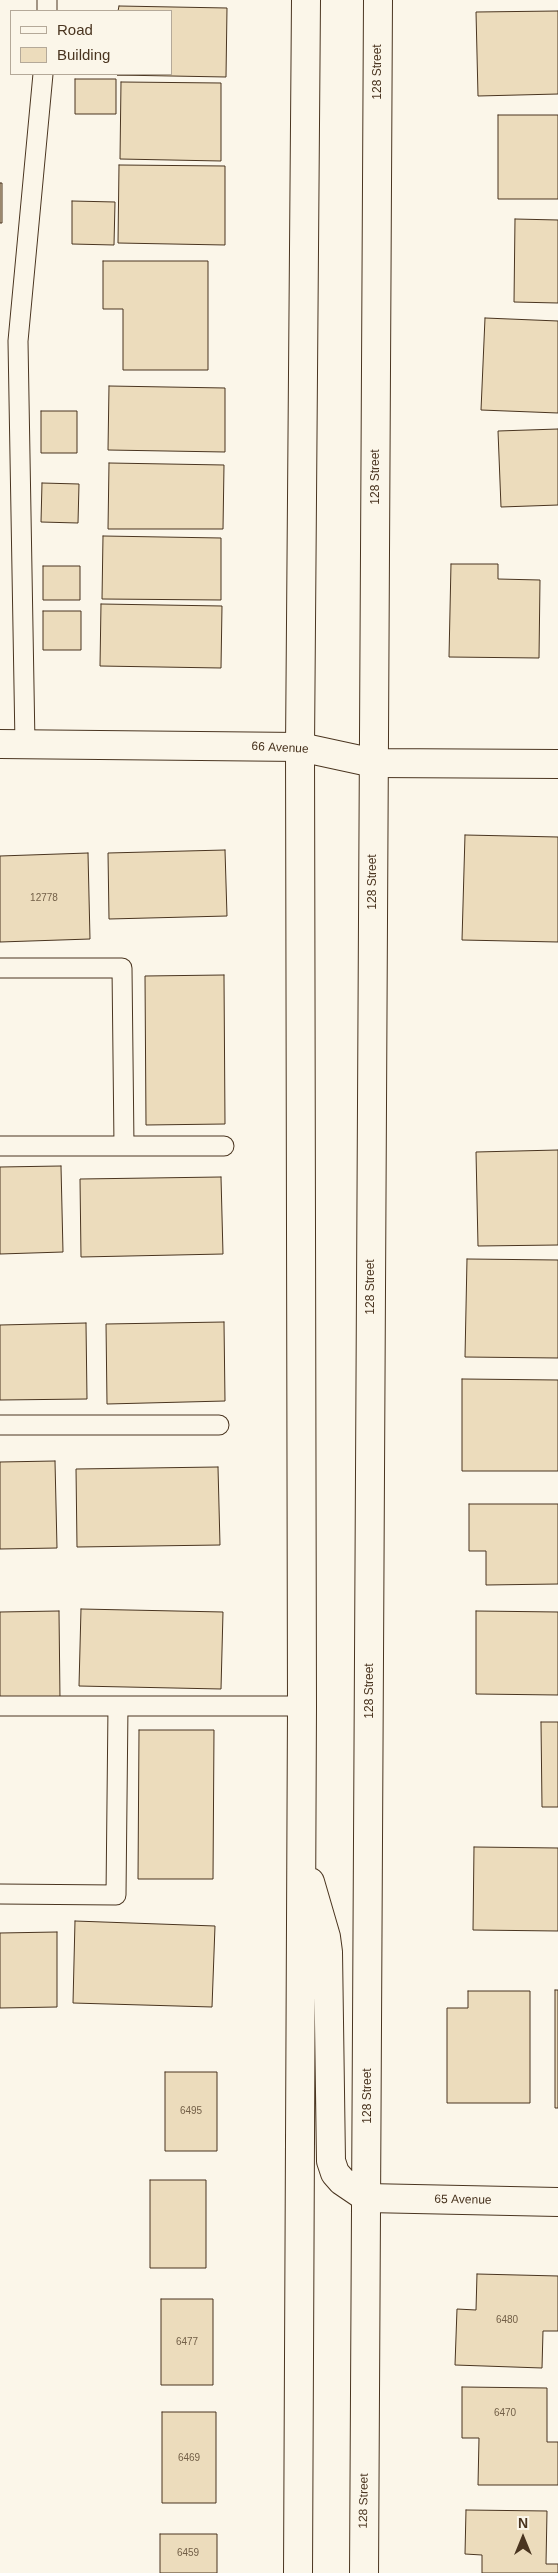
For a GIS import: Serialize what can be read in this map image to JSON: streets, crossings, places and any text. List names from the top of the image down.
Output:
{
  "streets": {
    "main road": ["128 Street", "66 Avenue", "65 Avenue"]
  },
  "crossings": [
    ["128 Street", "66 Avenue"],
    ["128 Street", "65 Avenue"]
  ],
  "house_numbers": [
    "12778",
    "6495",
    "6480",
    "6477",
    "6470",
    "6469",
    "6459"
  ],
  "legend": ["Road", "Building"],
  "north": "top"
}
